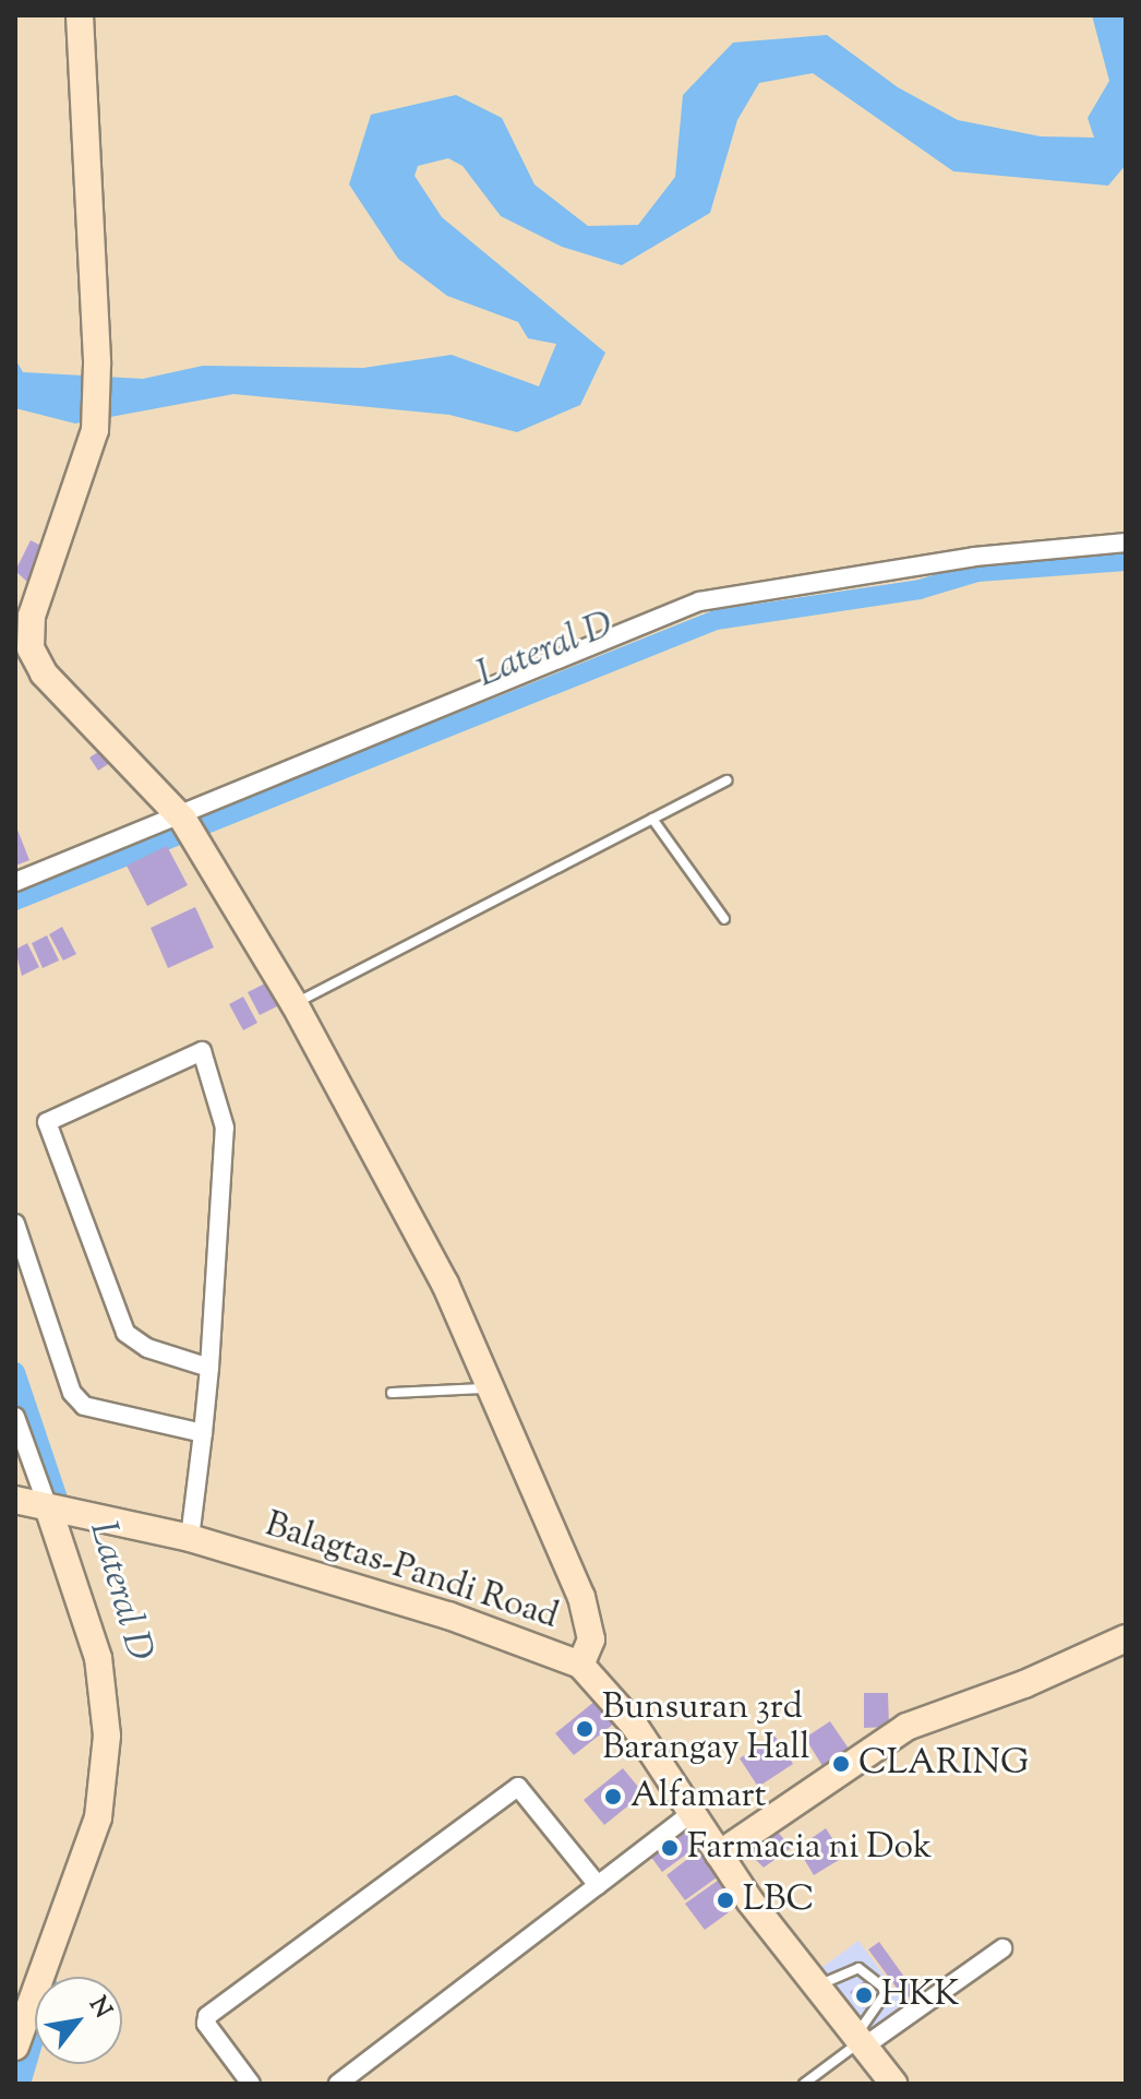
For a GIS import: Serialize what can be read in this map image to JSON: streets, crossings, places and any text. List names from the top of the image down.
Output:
{
  "streets": {
    "street": ["Balagtas-Pandi Road"]
  },
  "water": ["Lateral D"],
  "places": [
    "Bunsuran 3rd Barangay Hall",
    "CLARING",
    "Alfamart",
    "Farmacia ni Dok",
    "LBC",
    "HKK"
  ],
  "north": "top right"
}
